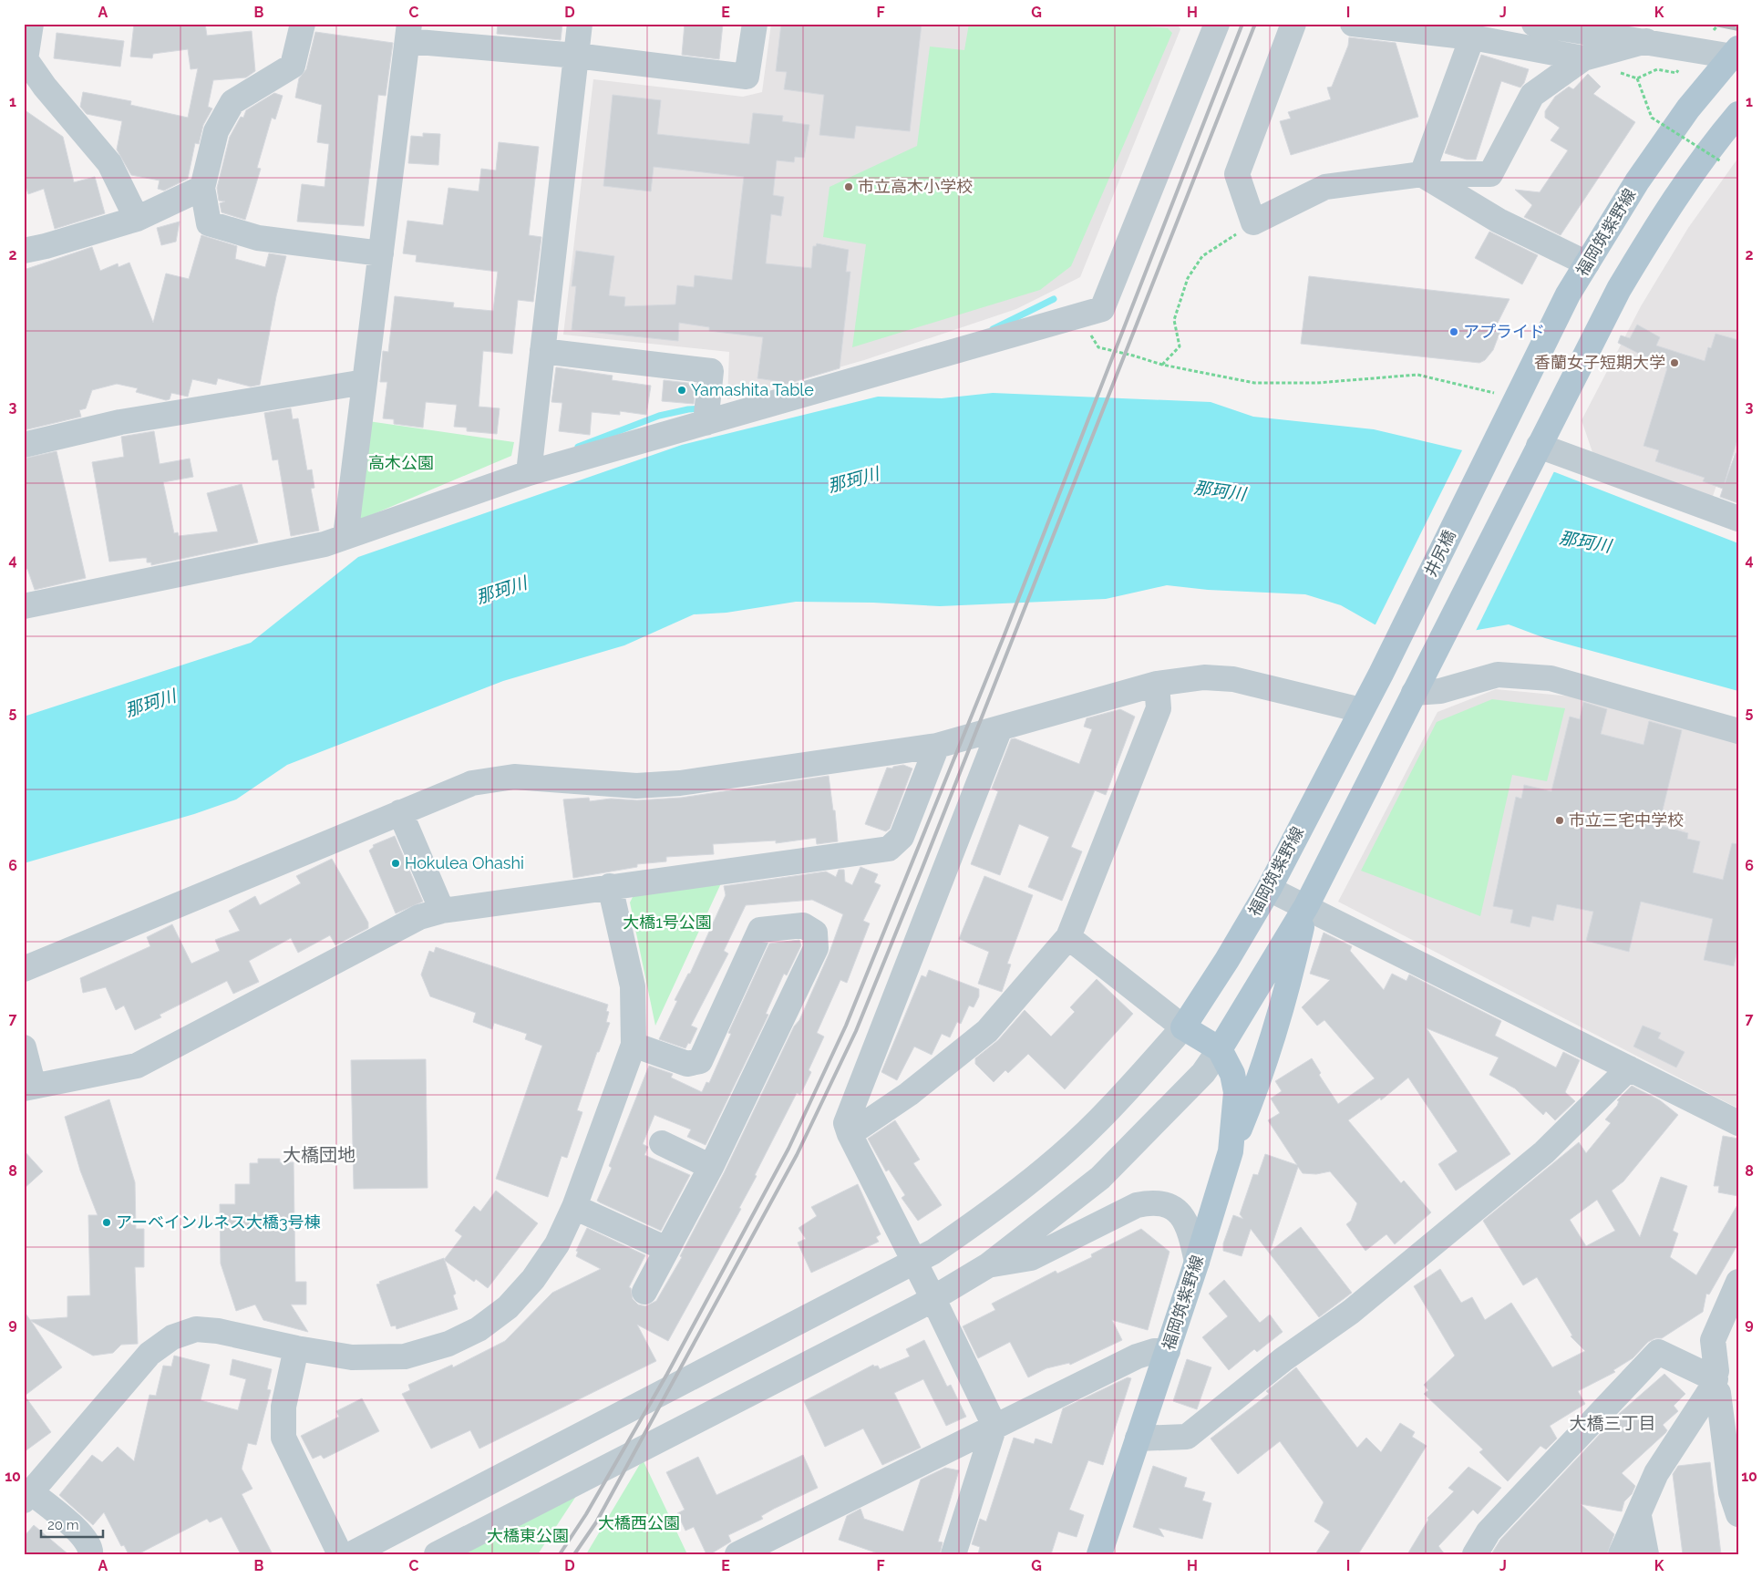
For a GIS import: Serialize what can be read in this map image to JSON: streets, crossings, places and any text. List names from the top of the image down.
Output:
{
  "streets": {
    "main road": ["福岡筑紫野線", "井尻橋"]
  },
  "crossings": [
    ["福岡筑紫野線", "井尻橋"]
  ],
  "districts": ["大橋団地", "大橋三丁目"],
  "water": ["那珂川"],
  "parks": [
    "高木公園",
    "大橋1号公園",
    "大橋西公園",
    "大橋東公園"
  ],
  "places": [
    "市立高木小学校",
    "アプライド",
    "香蘭女子短期大学",
    "Yamashita Table",
    "市立三宅中学校",
    "Hokulea Ohashi",
    "アーベインルネス大橋3号棟"
  ],
  "scale_bar": "20 m",
  "grid": {
    "columns": [
      "A",
      "B",
      "C",
      "D",
      "E",
      "F",
      "G",
      "H",
      "I",
      "J",
      "K"
    ],
    "rows": [
      "1",
      "2",
      "3",
      "4",
      "5",
      "6",
      "7",
      "8",
      "9",
      "10"
    ]
  }
}
